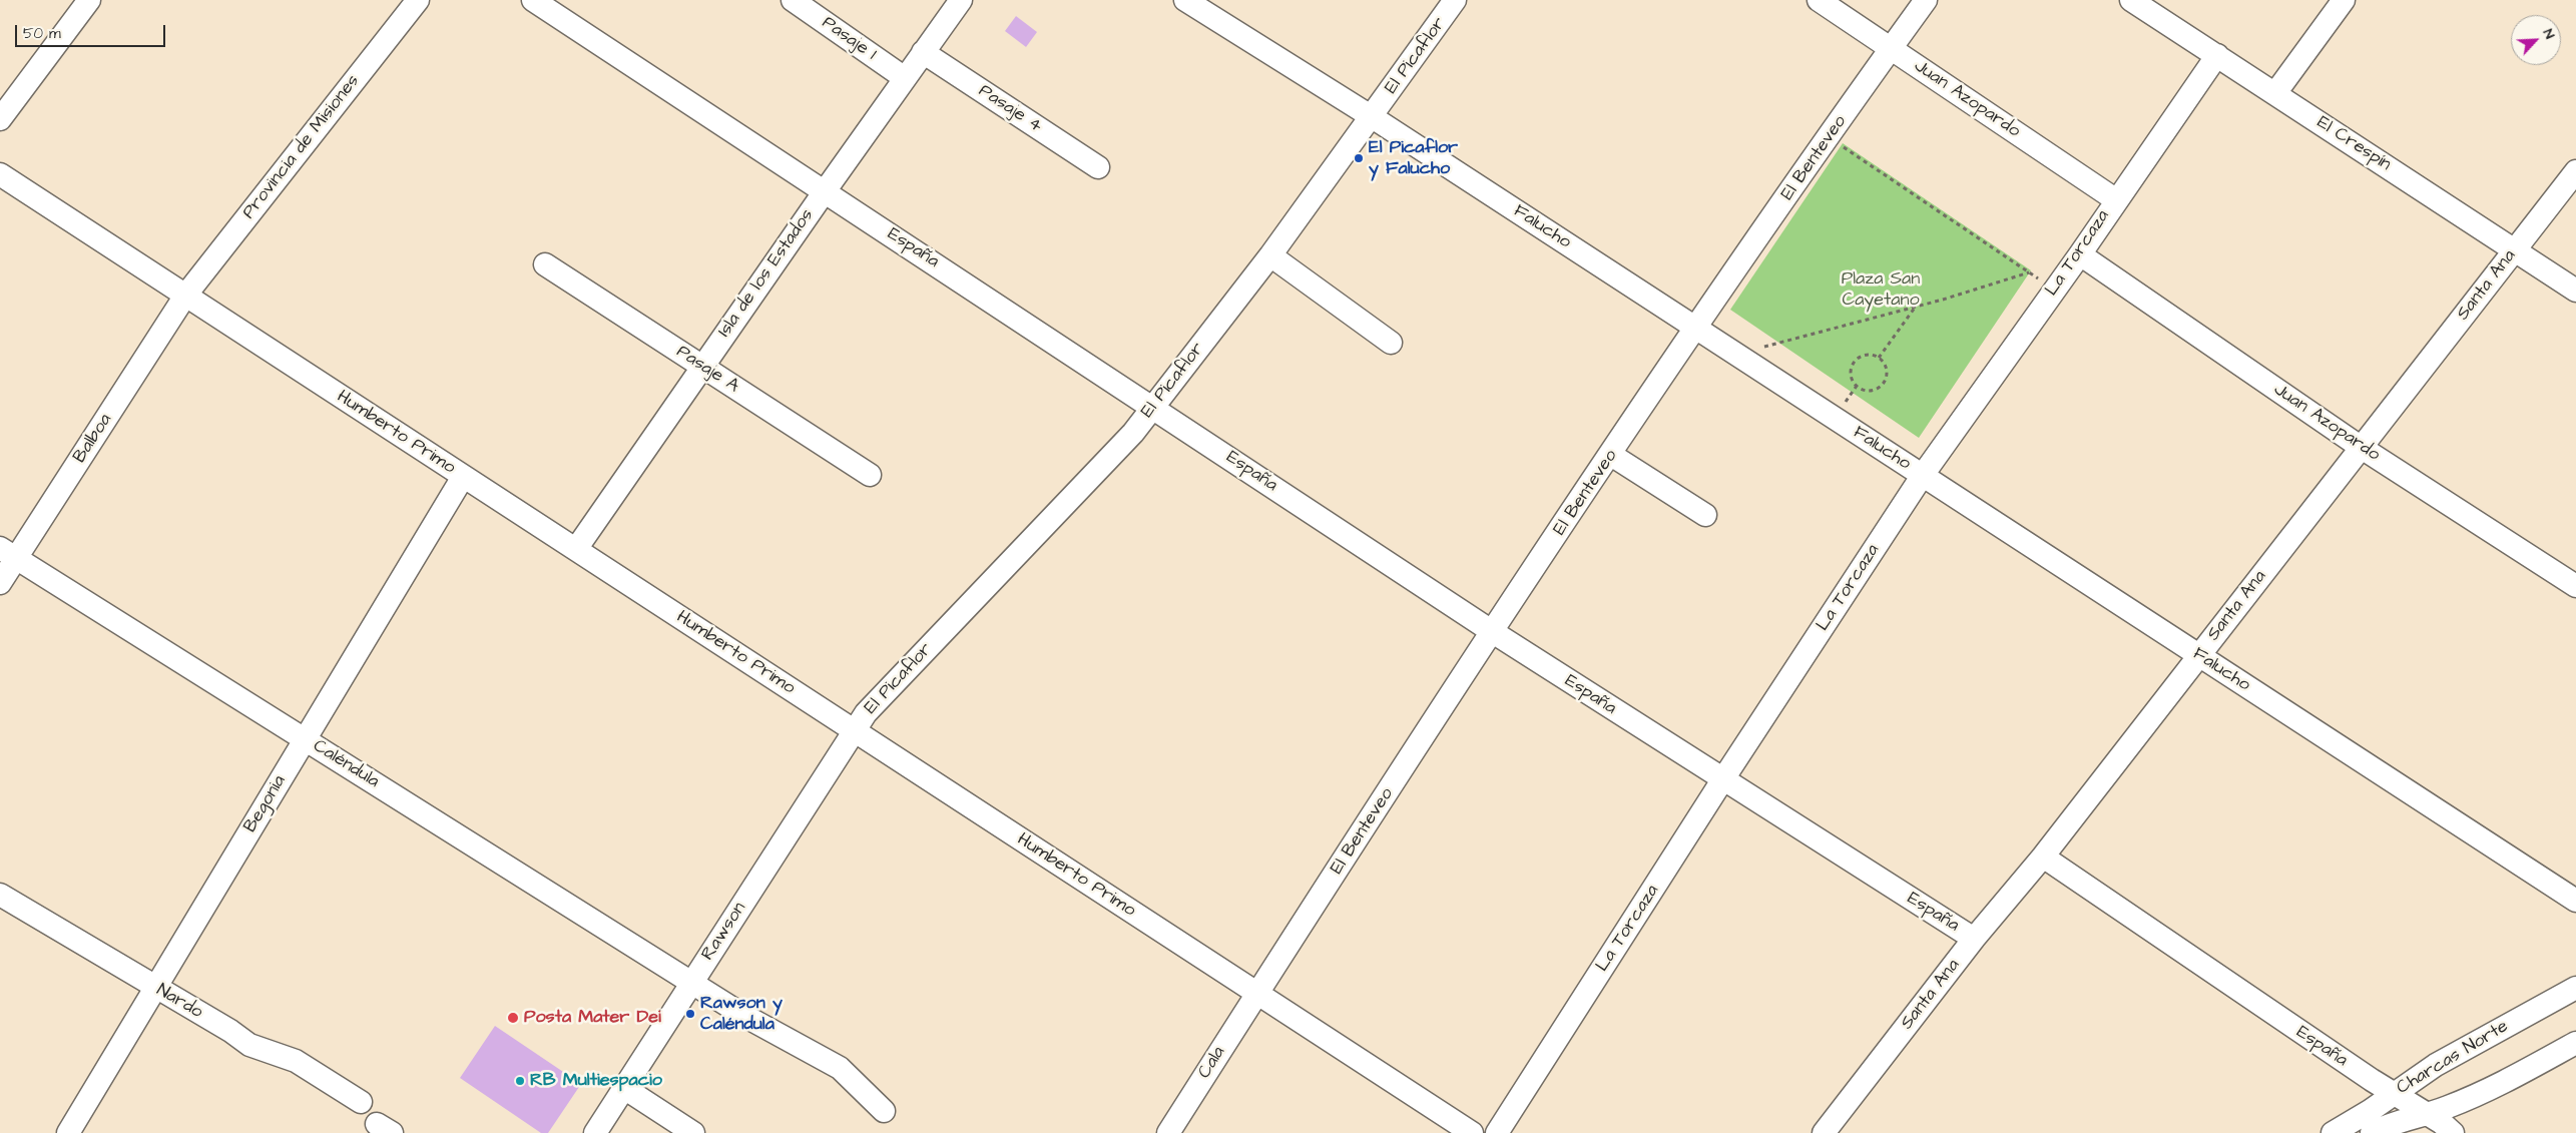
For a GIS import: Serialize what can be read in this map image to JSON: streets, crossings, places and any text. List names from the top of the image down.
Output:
{
  "streets": {
    "street": [
      "Pasaje 1",
      "El Picaflor",
      "Juan Azopardo",
      "Pasaje 4",
      "El Crespín",
      "Provincia de Misiones",
      "El Benteveo",
      "Falucho",
      "España",
      "La Torcaza",
      "Isla de los Estados",
      "Santa Ana",
      "Pasaje A",
      "Humberto Primo",
      "Balboa",
      "Caléndula",
      "Begonia",
      "Rawson",
      "Nardo",
      "Charcas Norte",
      "Cala"
    ]
  },
  "crossings": [
    ["Pasaje 1", "Isla de los Estados"],
    ["El Picaflor", "Falucho"],
    ["El Picaflor", "España"],
    ["El Picaflor", "Humberto Primo"],
    ["El Picaflor", "Rawson"],
    ["Juan Azopardo", "El Benteveo"],
    ["Juan Azopardo", "La Torcaza"],
    ["Juan Azopardo", "Santa Ana"],
    ["Pasaje 4", "Isla de los Estados"],
    ["El Crespín", "La Torcaza"],
    ["El Crespín", "Santa Ana"],
    ["Provincia de Misiones", "Humberto Primo"],
    ["Provincia de Misiones", "Balboa"],
    ["El Benteveo", "Falucho"],
    ["El Benteveo", "España"],
    ["El Benteveo", "Humberto Primo"],
    ["El Benteveo", "Cala"],
    ["Falucho", "La Torcaza"],
    ["Falucho", "Santa Ana"],
    ["España", "La Torcaza"],
    ["España", "Isla de los Estados"],
    ["España", "Santa Ana"],
    ["España", "Charcas Norte"],
    ["Isla de los Estados", "Pasaje A"],
    ["Isla de los Estados", "Humberto Primo"],
    ["Humberto Primo", "Balboa"],
    ["Humberto Primo", "Begonia"],
    ["Humberto Primo", "Rawson"],
    ["Humberto Primo", "Cala"],
    ["Balboa", "Caléndula"],
    ["Caléndula", "Begonia"],
    ["Caléndula", "Rawson"],
    ["Begonia", "Nardo"]
  ],
  "parks": ["Plaza San Cayetano"],
  "places": [
    "El Picaflor y Falucho",
    "Rawson y Caléndula",
    "Posta Mater Dei",
    "RB Multiespacio"
  ],
  "scale_bar": "50 m",
  "north": "top right"
}
